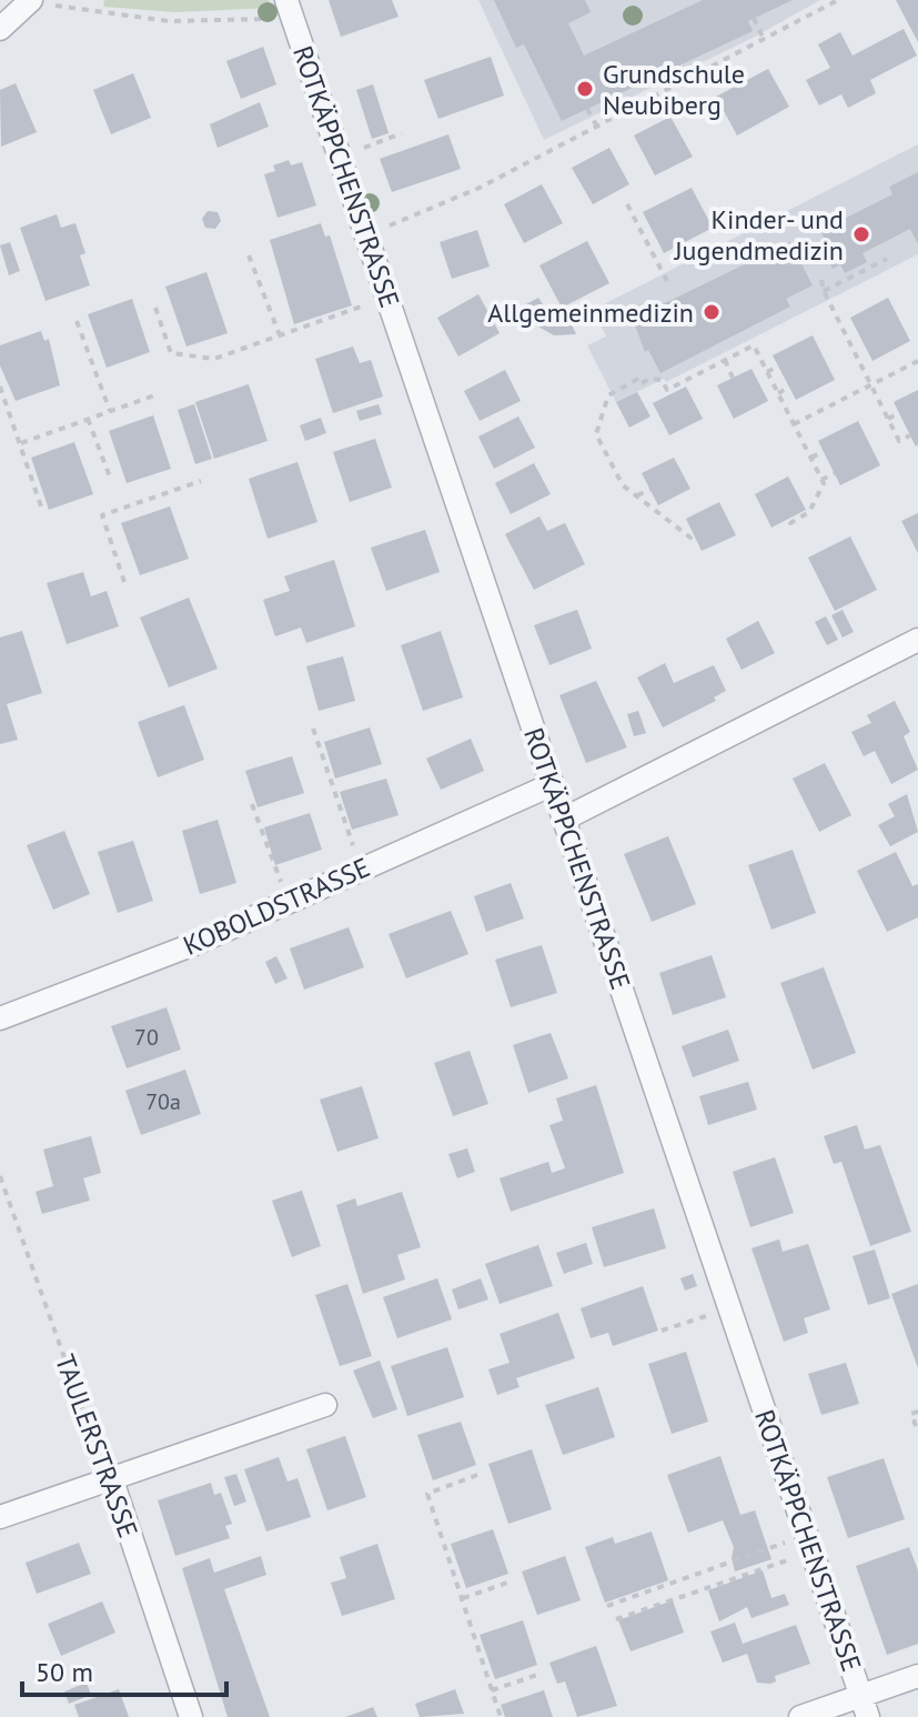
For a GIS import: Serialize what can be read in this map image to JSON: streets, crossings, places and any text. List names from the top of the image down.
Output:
{
  "streets": {
    "street": ["ROTKÄPPCHENSTRASSE", "KOBOLDSTRASSE", "TAULERSTRASSE"]
  },
  "crossings": [
    ["ROTKÄPPCHENSTRASSE", "KOBOLDSTRASSE"]
  ],
  "places": ["Grundschule Neubiberg", "Kinder- und Jugendmedizin", "Allgemeinmedizin"],
  "house_numbers": ["70", "70a"],
  "scale_bar": "50 m"
}
